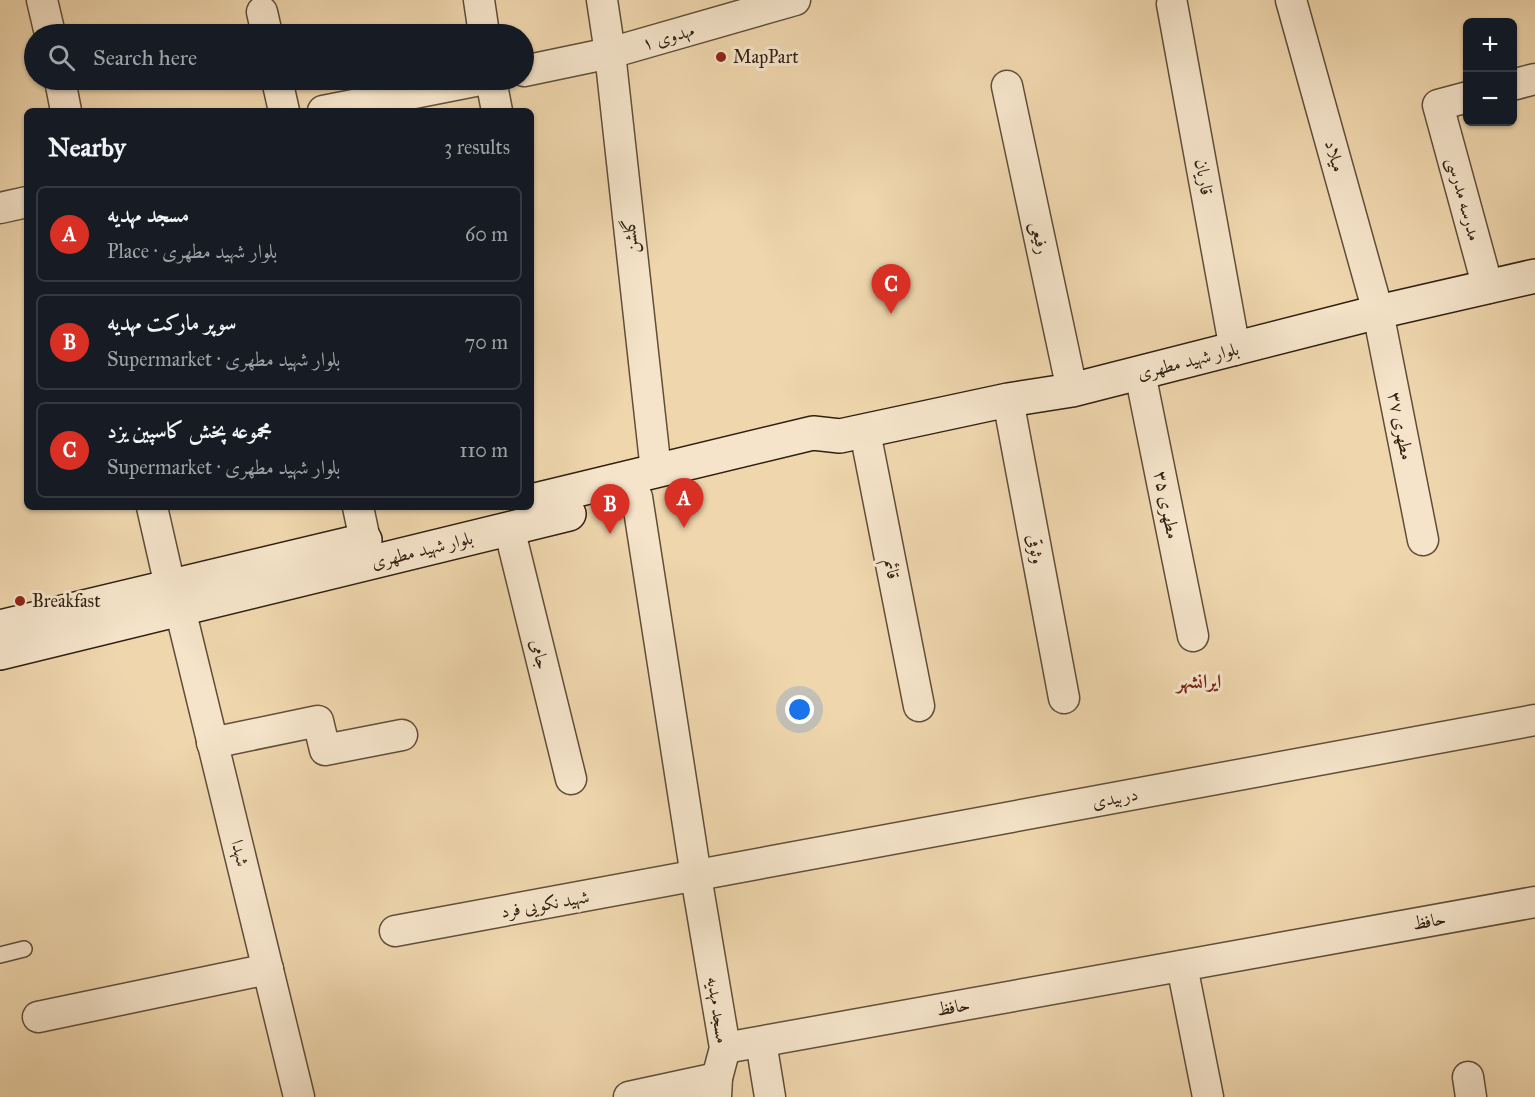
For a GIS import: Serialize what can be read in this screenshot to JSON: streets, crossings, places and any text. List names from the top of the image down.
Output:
{
  "streets": {
    "main road": ["بلوار شهید مطهری"],
    "street": [
      "مهدوی ۱",
      "میلاد",
      "قاریان",
      "مدرسه مدرسی",
      "گلشن",
      "رفیعی",
      "مطهری ۳۷",
      "مطهری ۳۵",
      "وثوقی",
      "قائم",
      "جامی",
      "دربیدی",
      "شهدا",
      "شهید نکویی فرد",
      "حافظ",
      "مسجد مهدیه"
    ]
  },
  "crossings": [
    ["مهدوی ۱", "گلشن"],
    ["میلاد", "بلوار شهید مطهری"],
    ["میلاد", "مطهری ۳۷"],
    ["قاریان", "بلوار شهید مطهری"],
    ["مدرسه مدرسی", "بلوار شهید مطهری"],
    ["گلشن", "بلوار شهید مطهری"],
    ["گلشن", "مسجد مهدیه"],
    ["رفیعی", "بلوار شهید مطهری"],
    ["بلوار شهید مطهری", "مطهری ۳۷"],
    ["بلوار شهید مطهری", "مطهری ۳۵"],
    ["بلوار شهید مطهری", "وثوقی"],
    ["بلوار شهید مطهری", "قائم"],
    ["بلوار شهید مطهری", "جامی"],
    ["بلوار شهید مطهری", "شهدا"],
    ["بلوار شهید مطهری", "مسجد مهدیه"],
    ["دربیدی", "شهید نکویی فرد"],
    ["دربیدی", "مسجد مهدیه"],
    ["شهید نکویی فرد", "مسجد مهدیه"],
    ["حافظ", "مسجد مهدیه"]
  ],
  "districts": ["ایرانشهر"],
  "places": ["MapPart", "Breakfast"],
  "page": {
    "map_buttons": ["+", "−"],
    "search": "Search here",
    "heading": ["Nearby", "3 results"],
    "list": [
      {
        "mark": "A",
        "name": "مسجد مهدیه",
        "note": "Place · بلوار شهید مطهری",
        "value": "60 m"
      },
      {
        "mark": "B",
        "name": "سوپر مارکت مهدیه",
        "note": "Supermarket · بلوار شهید مطهری",
        "value": "70 m"
      },
      {
        "mark": "C",
        "name": "مجموعه پخش کاسپین یزد",
        "note": "Supermarket · بلوار شهید مطهری",
        "value": "110 m"
      }
    ],
    "pins": ["C", "A", "B"]
  }
}
